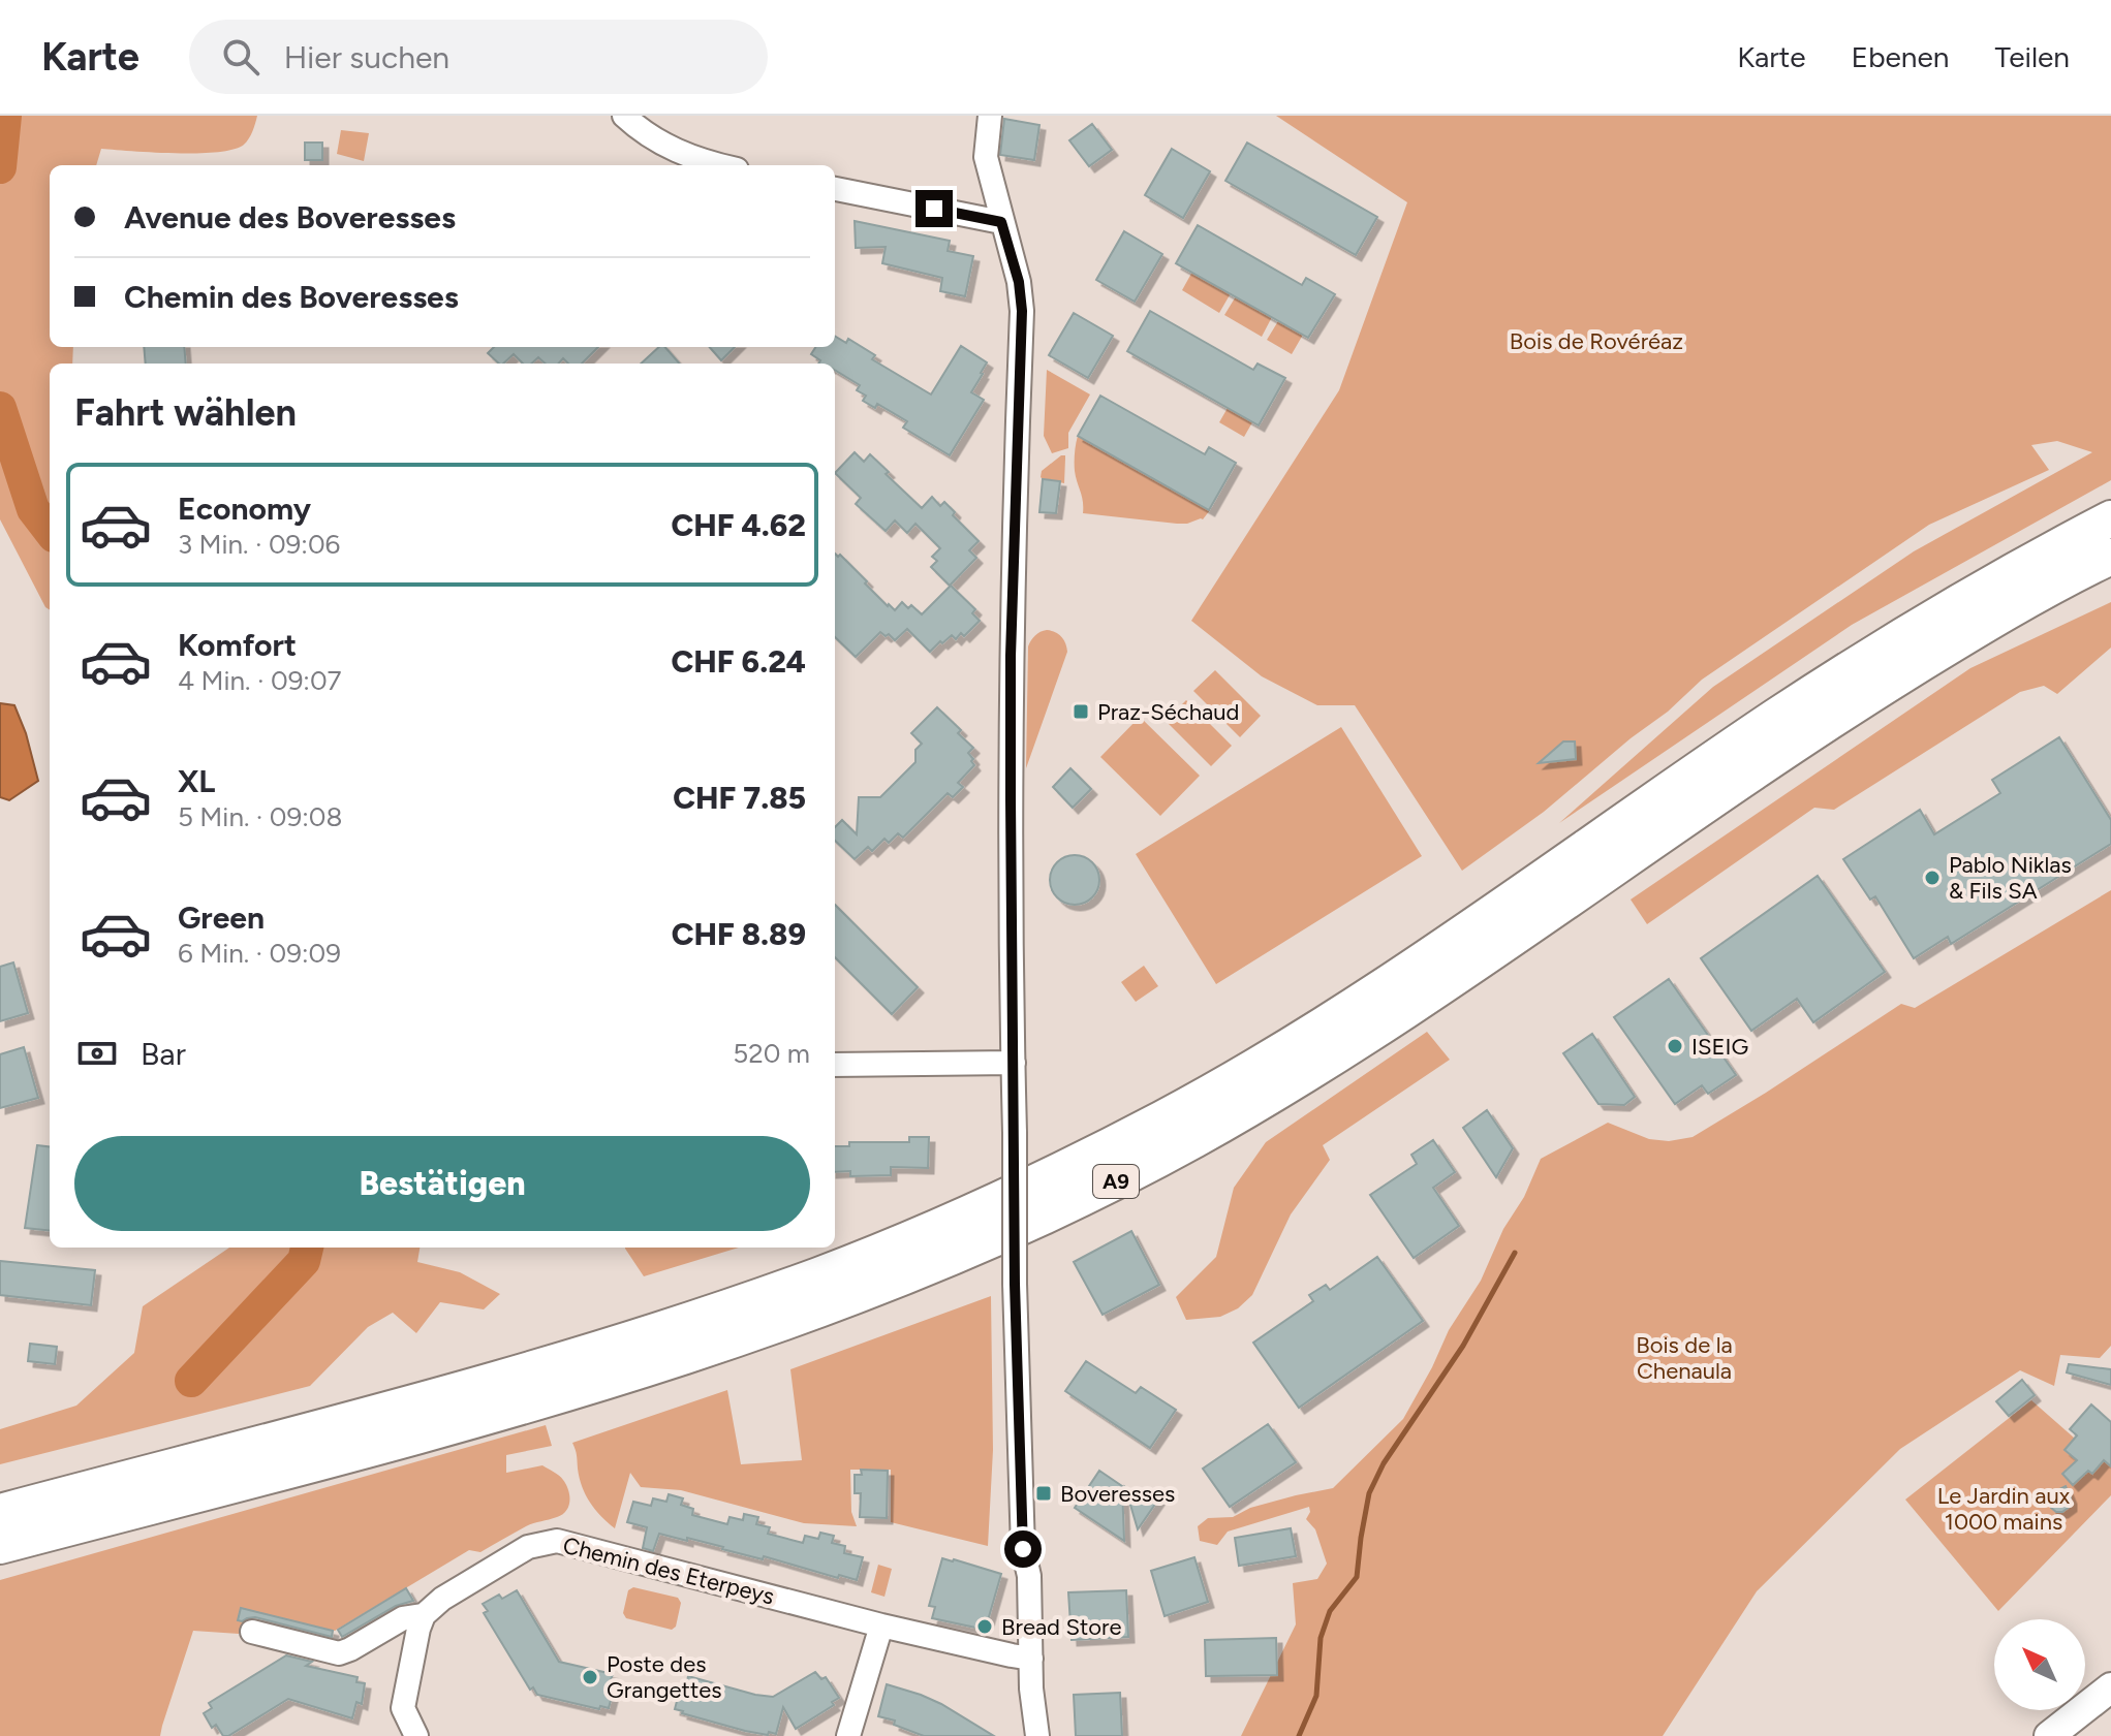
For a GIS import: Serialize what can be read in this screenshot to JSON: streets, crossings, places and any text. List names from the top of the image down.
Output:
{
  "streets": {
    "highway": ["A9"],
    "street": ["Chemin des Eterpeys"]
  },
  "parks": ["Bois de Rovéréaz", "Bois de la Chenaula", "Le Jardin aux 1000 mains"],
  "places": {
    "transit": ["Praz-Séchaud", "Boveresses"],
    "other": [
      "Pablo Niklas & Fils SA",
      "ISEIG",
      "Bread Store",
      "Poste des Grangettes"
    ]
  },
  "north": "top left",
  "page": {
    "header": "Karte",
    "search": "Hier suchen",
    "nav": ["Karte", "Ebenen", "Teilen"],
    "banner": ["Avenue des Boveresses", "Chemin des Boveresses"],
    "heading": "Fahrt wählen",
    "list": [
      {
        "name": "Economy",
        "note": "3 Min. · 09:06",
        "value": "CHF 4.62"
      },
      {
        "name": "Komfort",
        "note": "4 Min. · 09:07",
        "value": "CHF 6.24"
      },
      {
        "name": "XL",
        "note": "5 Min. · 09:08",
        "value": "CHF 7.85"
      },
      {
        "name": "Green",
        "note": "6 Min. · 09:09",
        "value": "CHF 8.89"
      }
    ],
    "pay": ["Bar", "520 m"],
    "buttons": "Bestätigen"
  }
}
